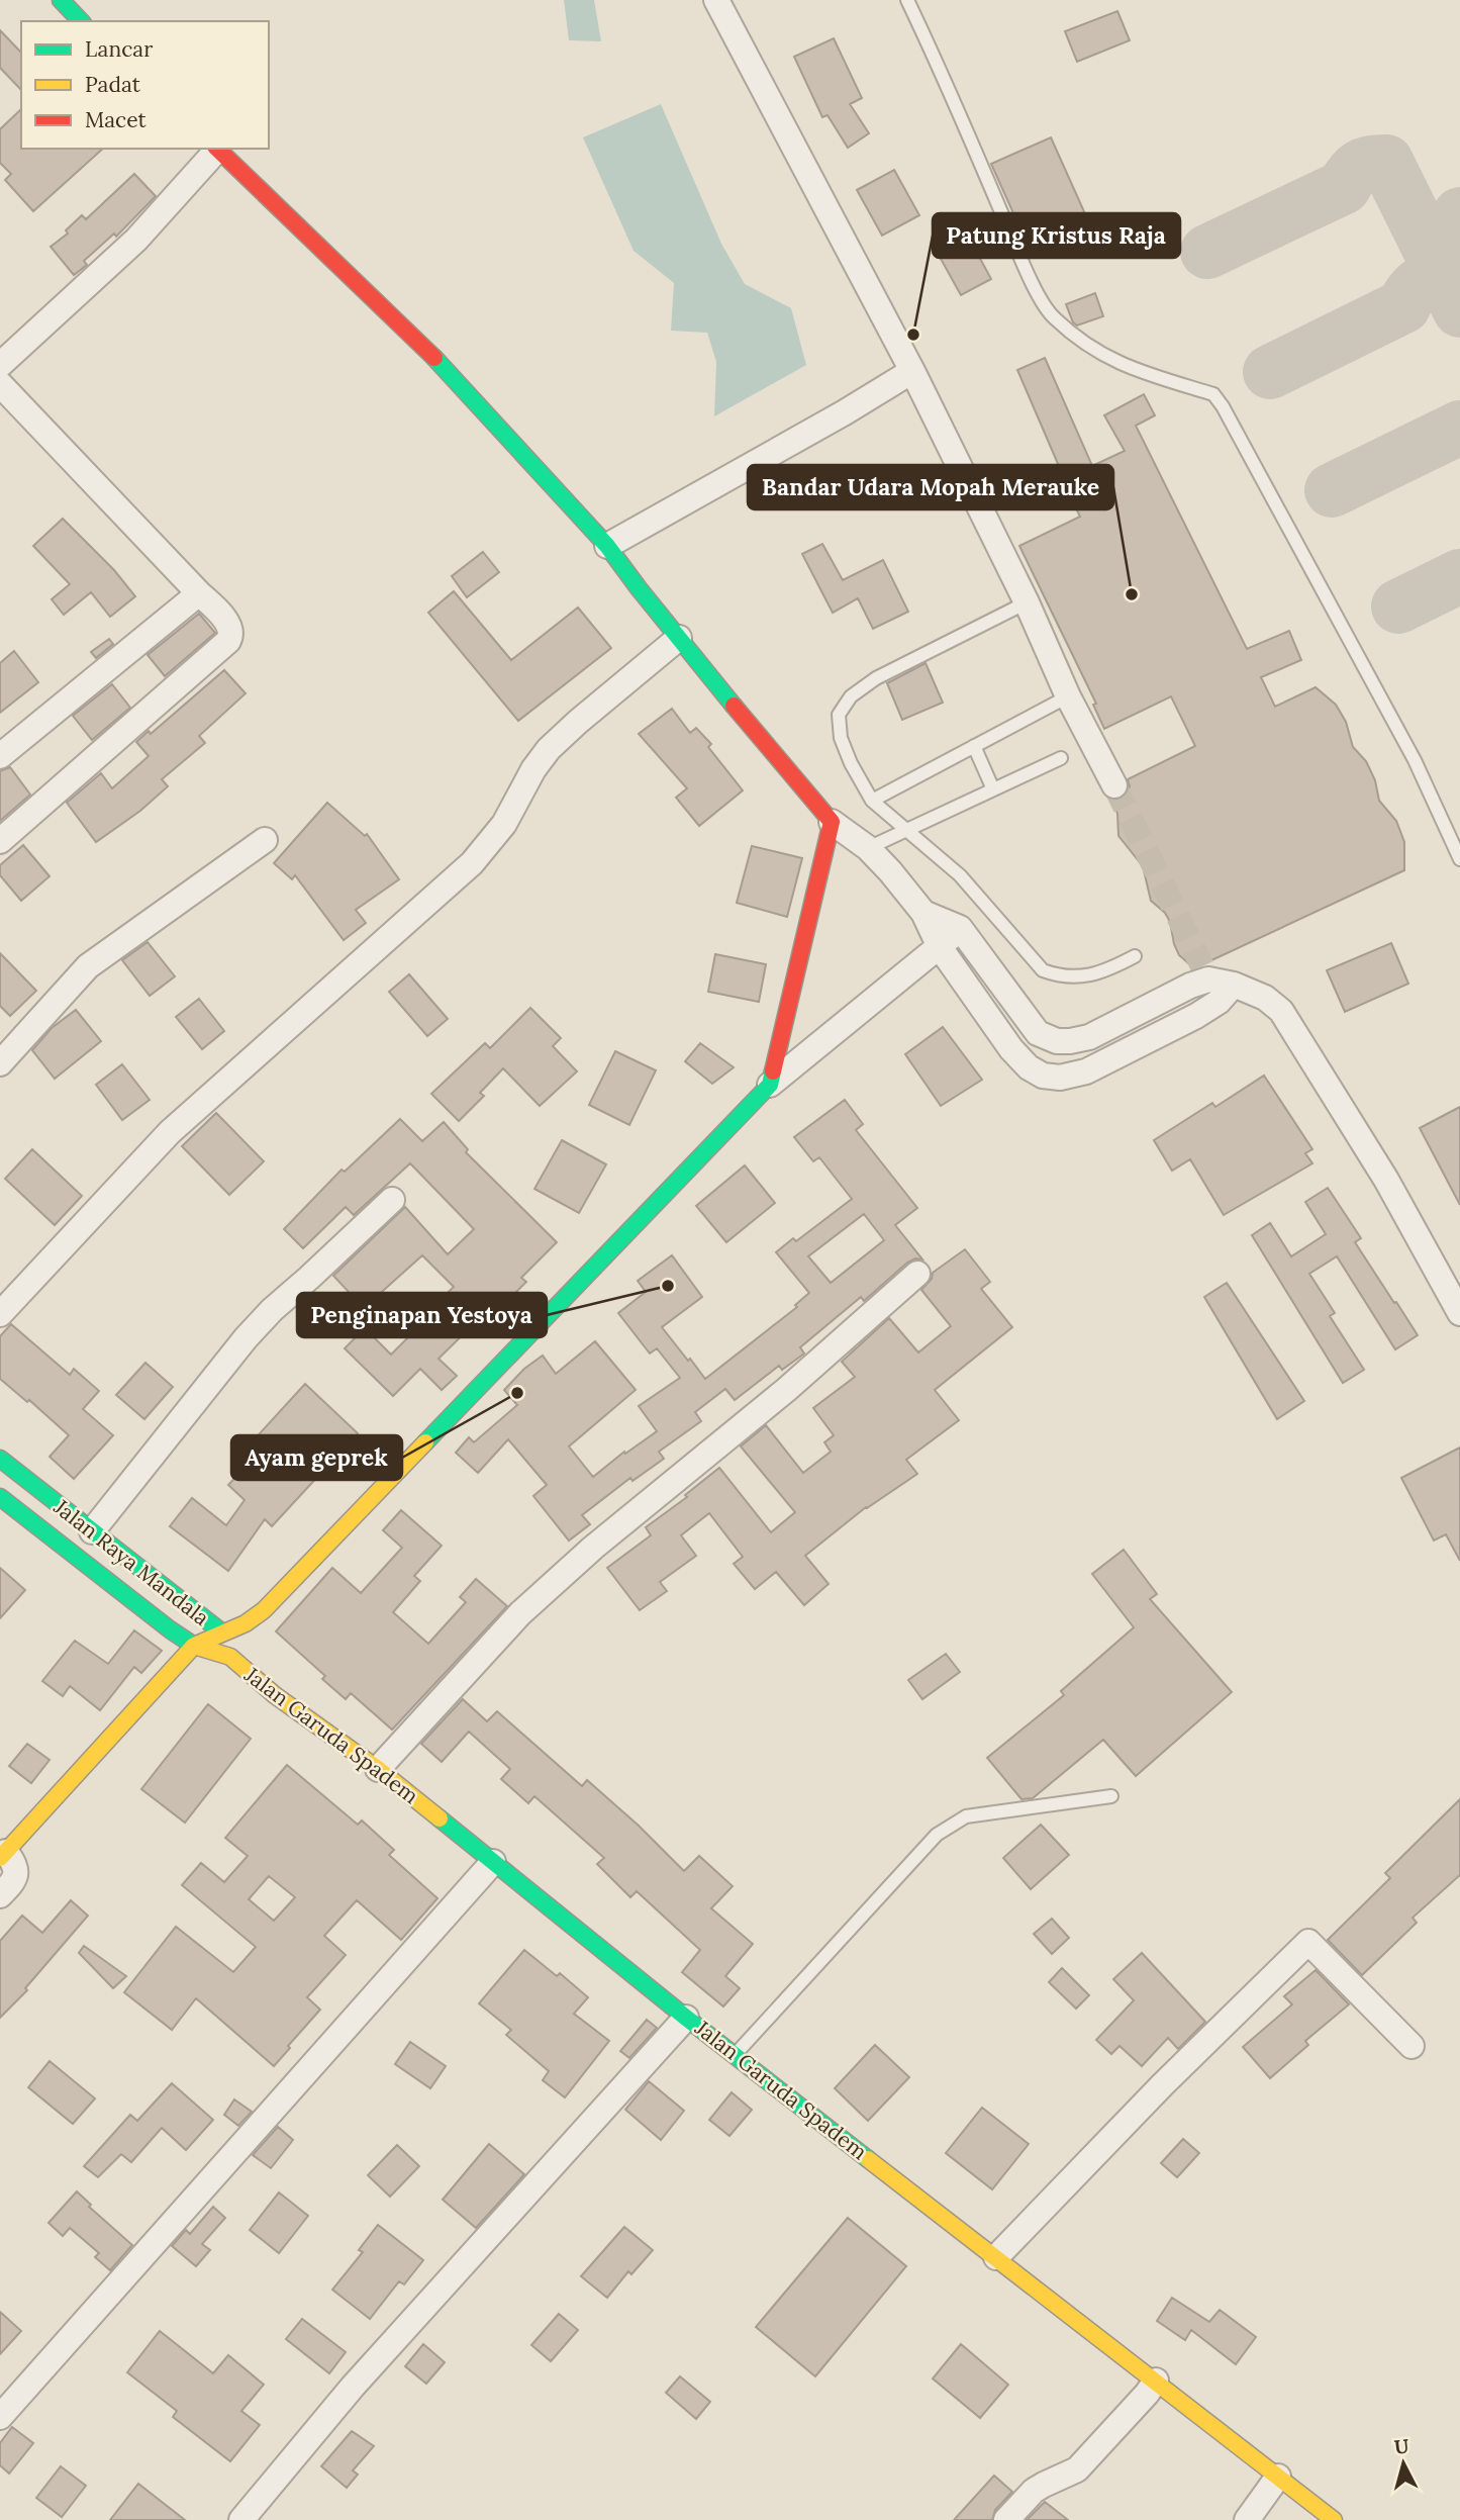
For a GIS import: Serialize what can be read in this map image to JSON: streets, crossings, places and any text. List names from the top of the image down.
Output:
{
  "streets": {
    "main road": ["Jalan Raya Mandala", "Jalan Garuda Spadem"]
  },
  "crossings": [
    ["Jalan Raya Mandala", "Jalan Garuda Spadem"]
  ],
  "places": [
    "Patung Kristus Raja",
    "Bandar Udara Mopah Merauke",
    "Penginapan Yestoya",
    "Ayam geprek"
  ],
  "legend": ["Lancar", "Padat", "Macet"],
  "north": "top"
}
